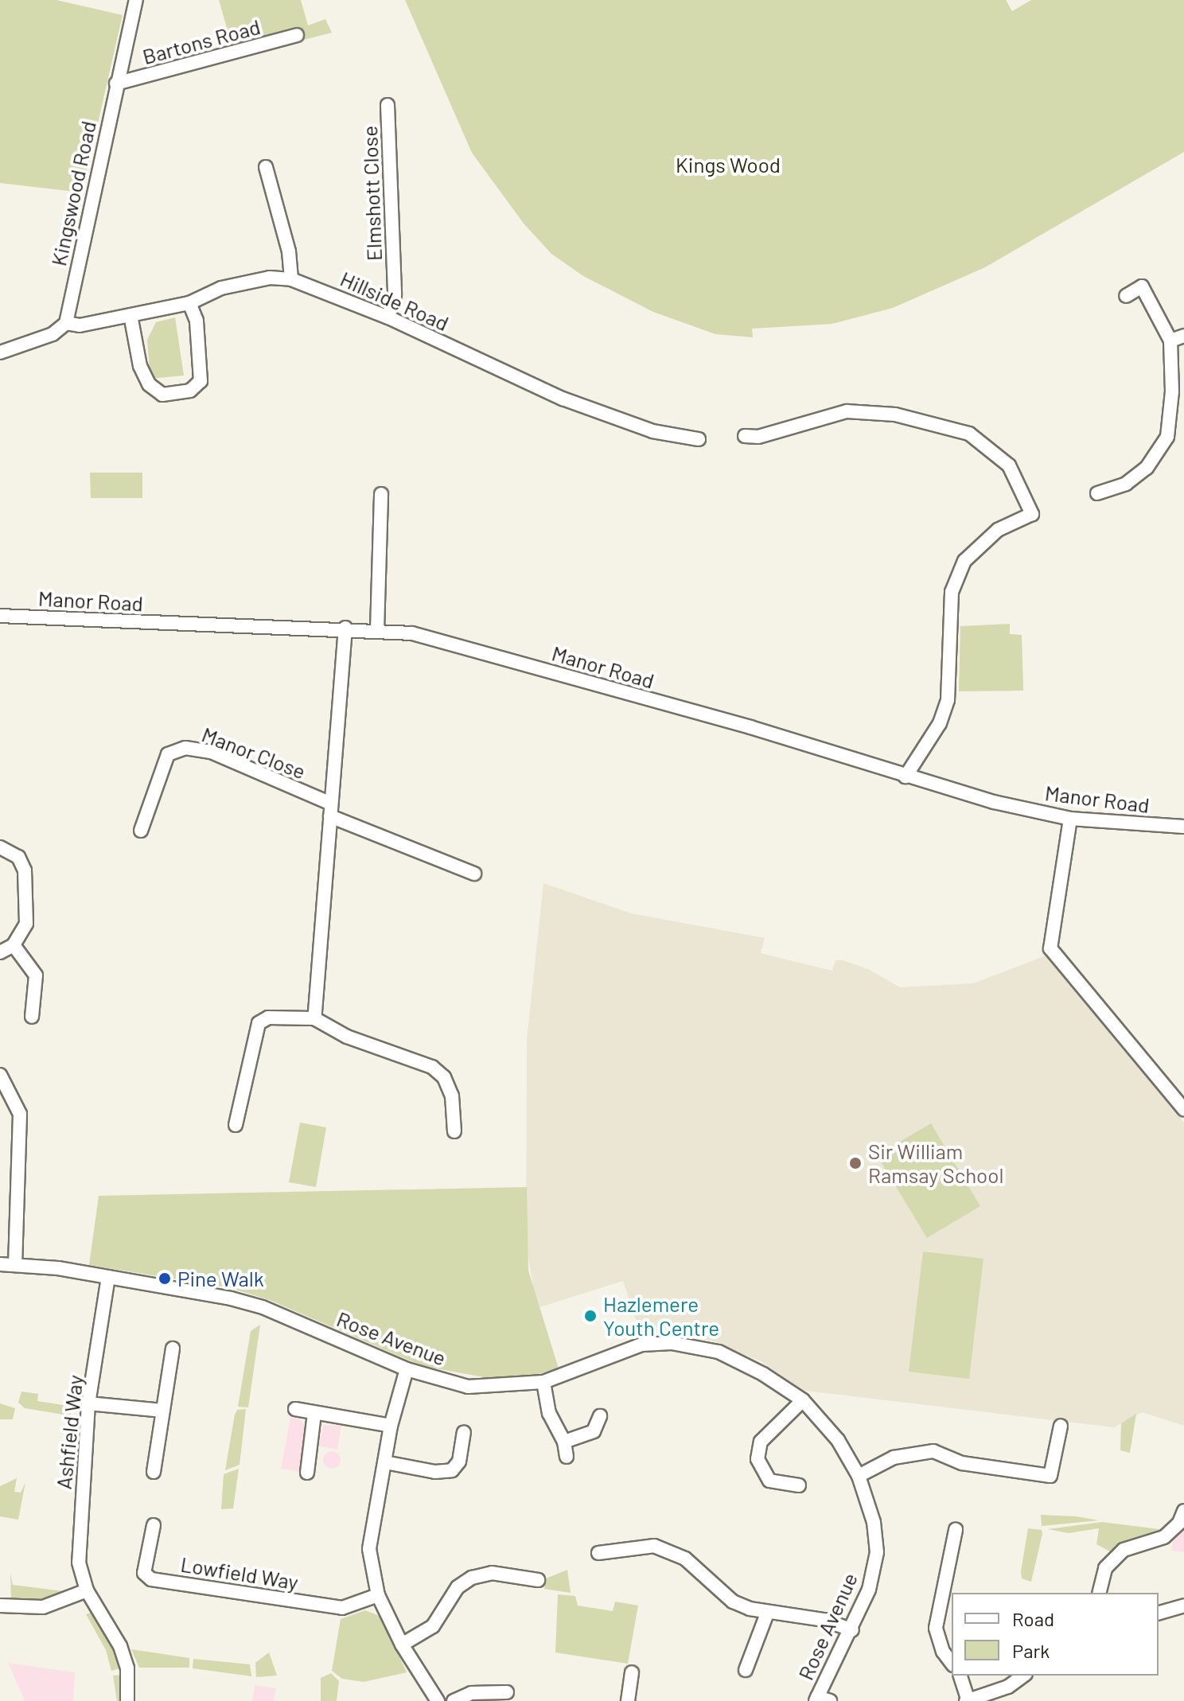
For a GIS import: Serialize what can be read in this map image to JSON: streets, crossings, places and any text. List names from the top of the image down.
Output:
{
  "streets": {
    "street": [
      "Bartons Road",
      "Kingswood Road",
      "Elmshott Close",
      "Hillside Road",
      "Manor Road",
      "Manor Close",
      "Rose Avenue",
      "Ashfield Way",
      "Lowfield Way"
    ]
  },
  "crossings": [
    ["Bartons Road", "Kingswood Road"],
    ["Kingswood Road", "Hillside Road"],
    ["Elmshott Close", "Hillside Road"],
    ["Manor Road", "Manor Close"],
    ["Rose Avenue", "Ashfield Way"]
  ],
  "parks": ["Kings Wood"],
  "places": ["Sir William Ramsay School", "Pine Walk", "Hazlemere Youth Centre"],
  "legend": ["Road", "Park"]
}
